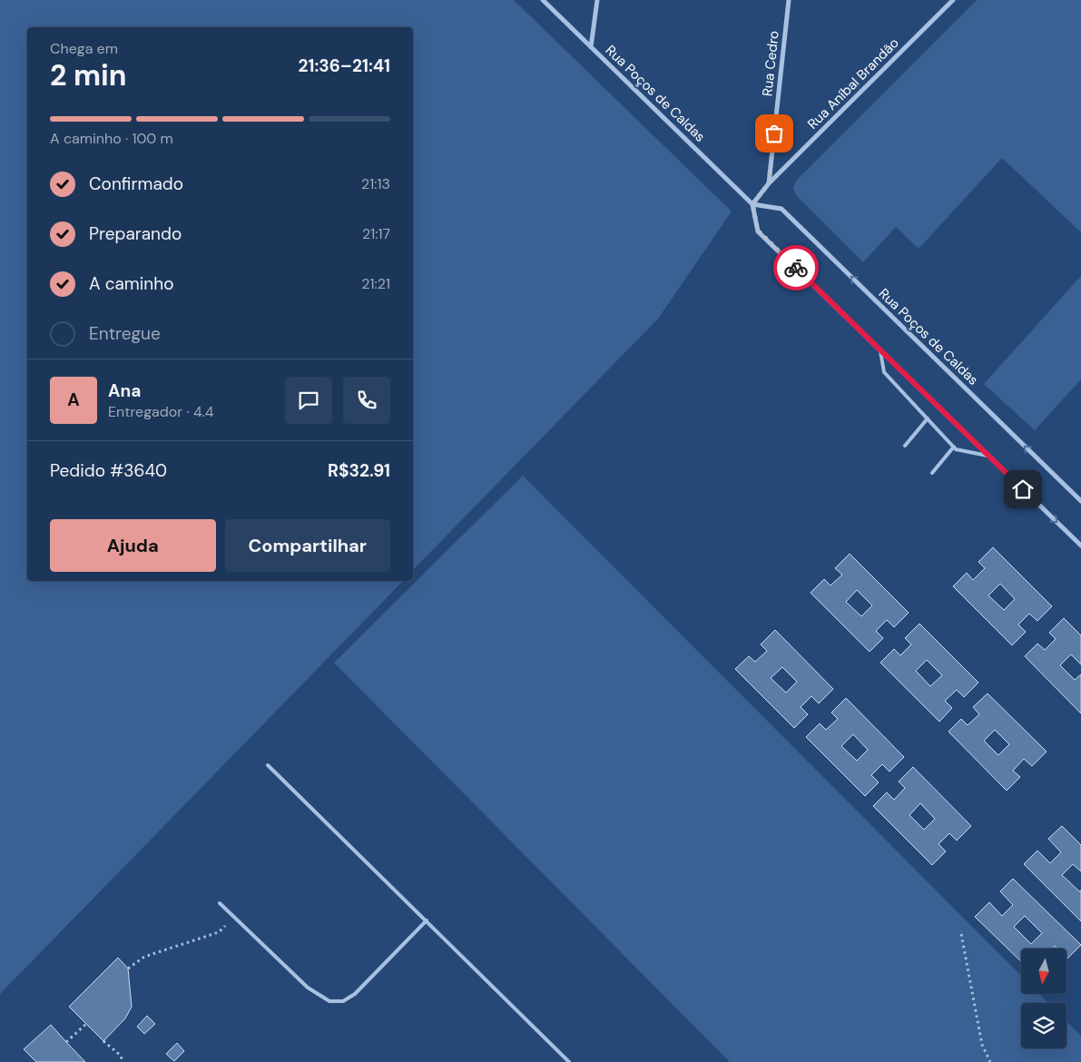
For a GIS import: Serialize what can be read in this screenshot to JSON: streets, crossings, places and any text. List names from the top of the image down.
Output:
{
  "streets": {
    "street": ["Rua Cedro", "Rua Aníbal Brandão", "Rua Poços de Caldas"]
  },
  "crossings": [
    ["Rua Cedro", "Rua Aníbal Brandão"],
    ["Rua Aníbal Brandão", "Rua Poços de Caldas"]
  ],
  "north": "bottom",
  "page": {
    "heading": ["2 min", "Chega em", "21:36–21:41"],
    "panel": [
      "Ana",
      "Entregador · 4.4",
      "Pedido #3640",
      "R$32.91"
    ],
    "bar": "A caminho · 100 m",
    "list": [
      ["Confirmado", "21:13"],
      ["Preparando", "21:17"],
      ["A caminho", "21:21"],
      "Entregue"
    ],
    "round": "A",
    "buttons": ["Ajuda", "Compartilhar"]
  }
}
